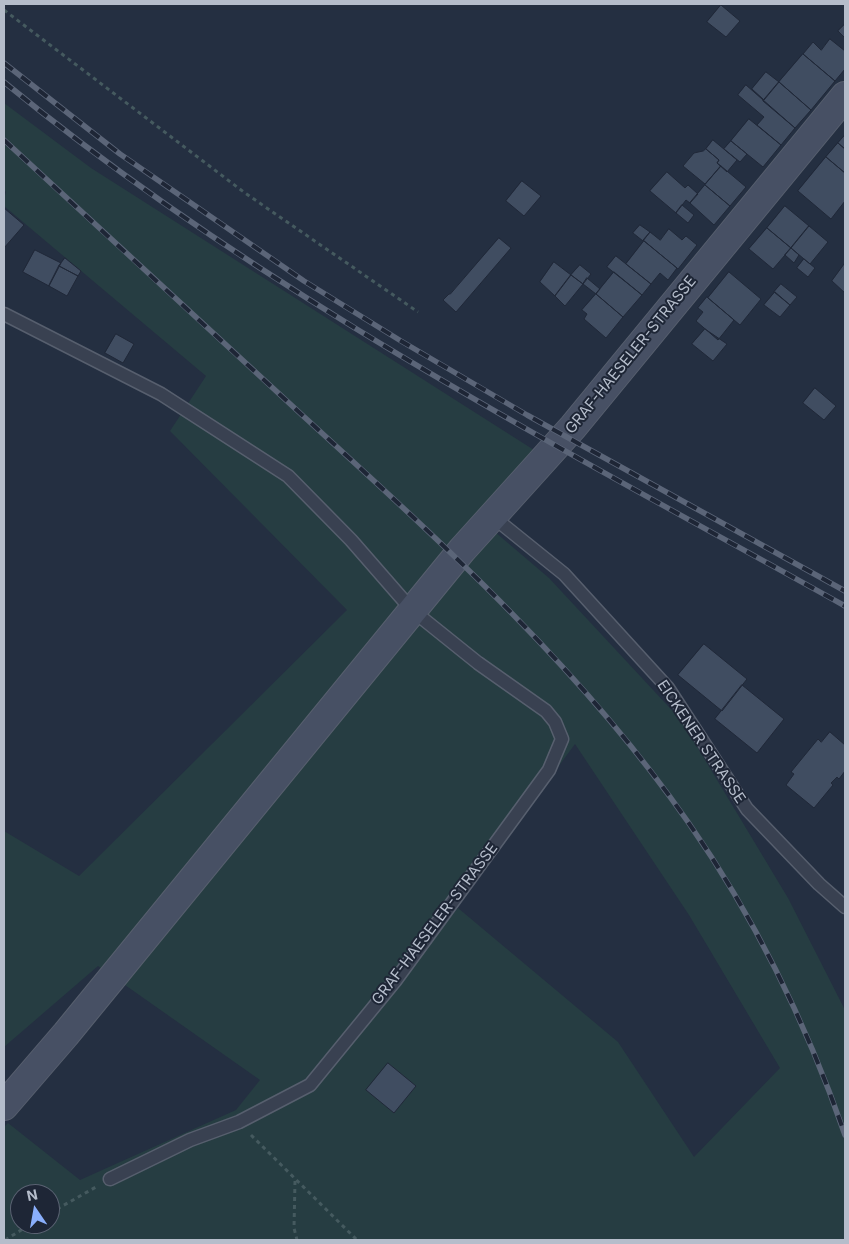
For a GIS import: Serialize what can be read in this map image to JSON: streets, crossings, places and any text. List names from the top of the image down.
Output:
{
  "streets": {
    "street": ["GRAF-HAESELER-STRASSE"],
    "lane": ["EICKENER STRASSE"]
  },
  "crossings": [
    ["GRAF-HAESELER-STRASSE", "EICKENER STRASSE"]
  ],
  "north": "top"
}
